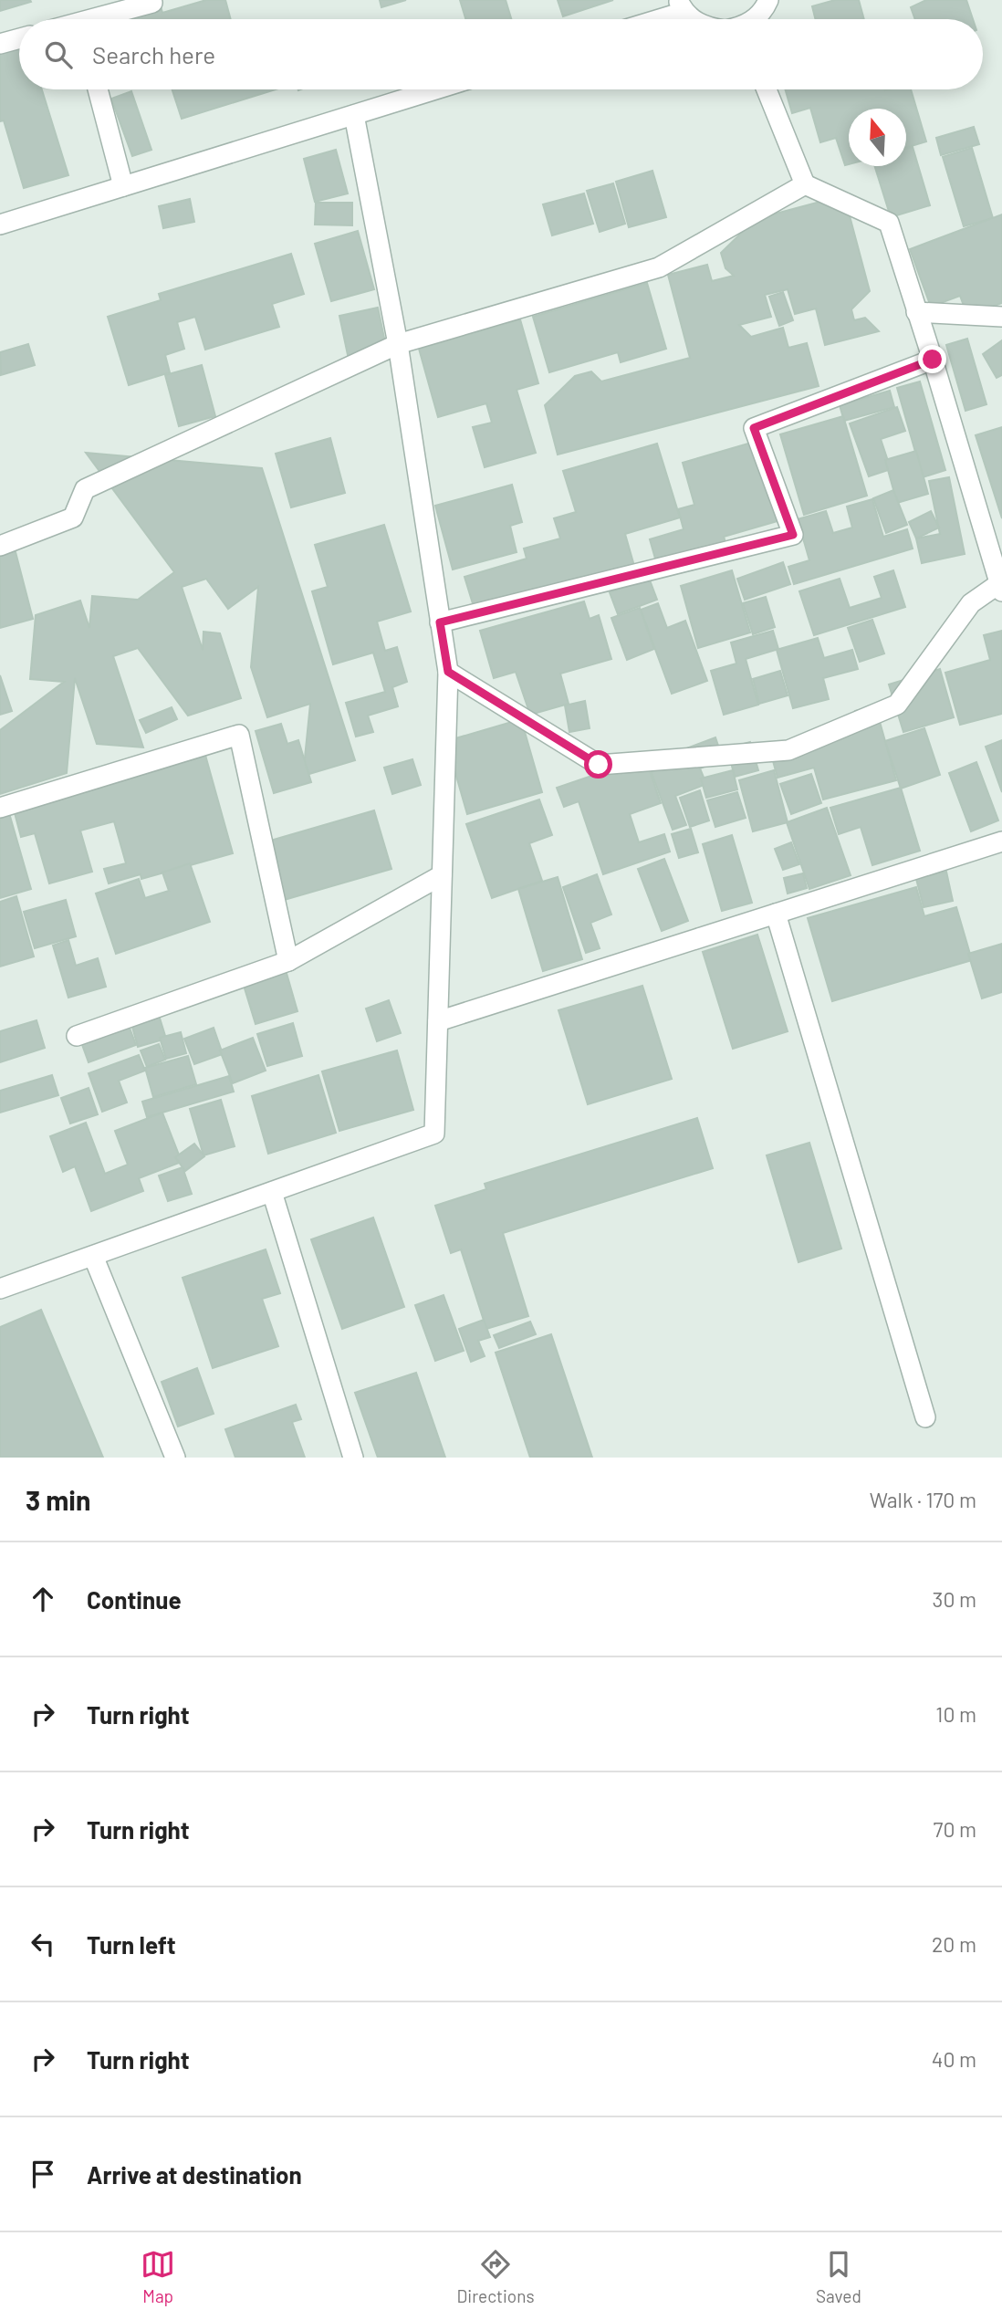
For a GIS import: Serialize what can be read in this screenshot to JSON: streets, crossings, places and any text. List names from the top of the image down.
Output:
{
  "north": "top",
  "page": {
    "search": "Search here",
    "heading": ["3 min", "Walk · 170 m"],
    "list": [
      ["Continue", "30 m"],
      ["Turn right", "10 m"],
      ["Turn right", "70 m"],
      ["Turn left", "20 m"],
      ["Turn right", "40 m"],
      "Arrive at destination"
    ],
    "nav": ["Map", "Directions", "Saved"]
  }
}
